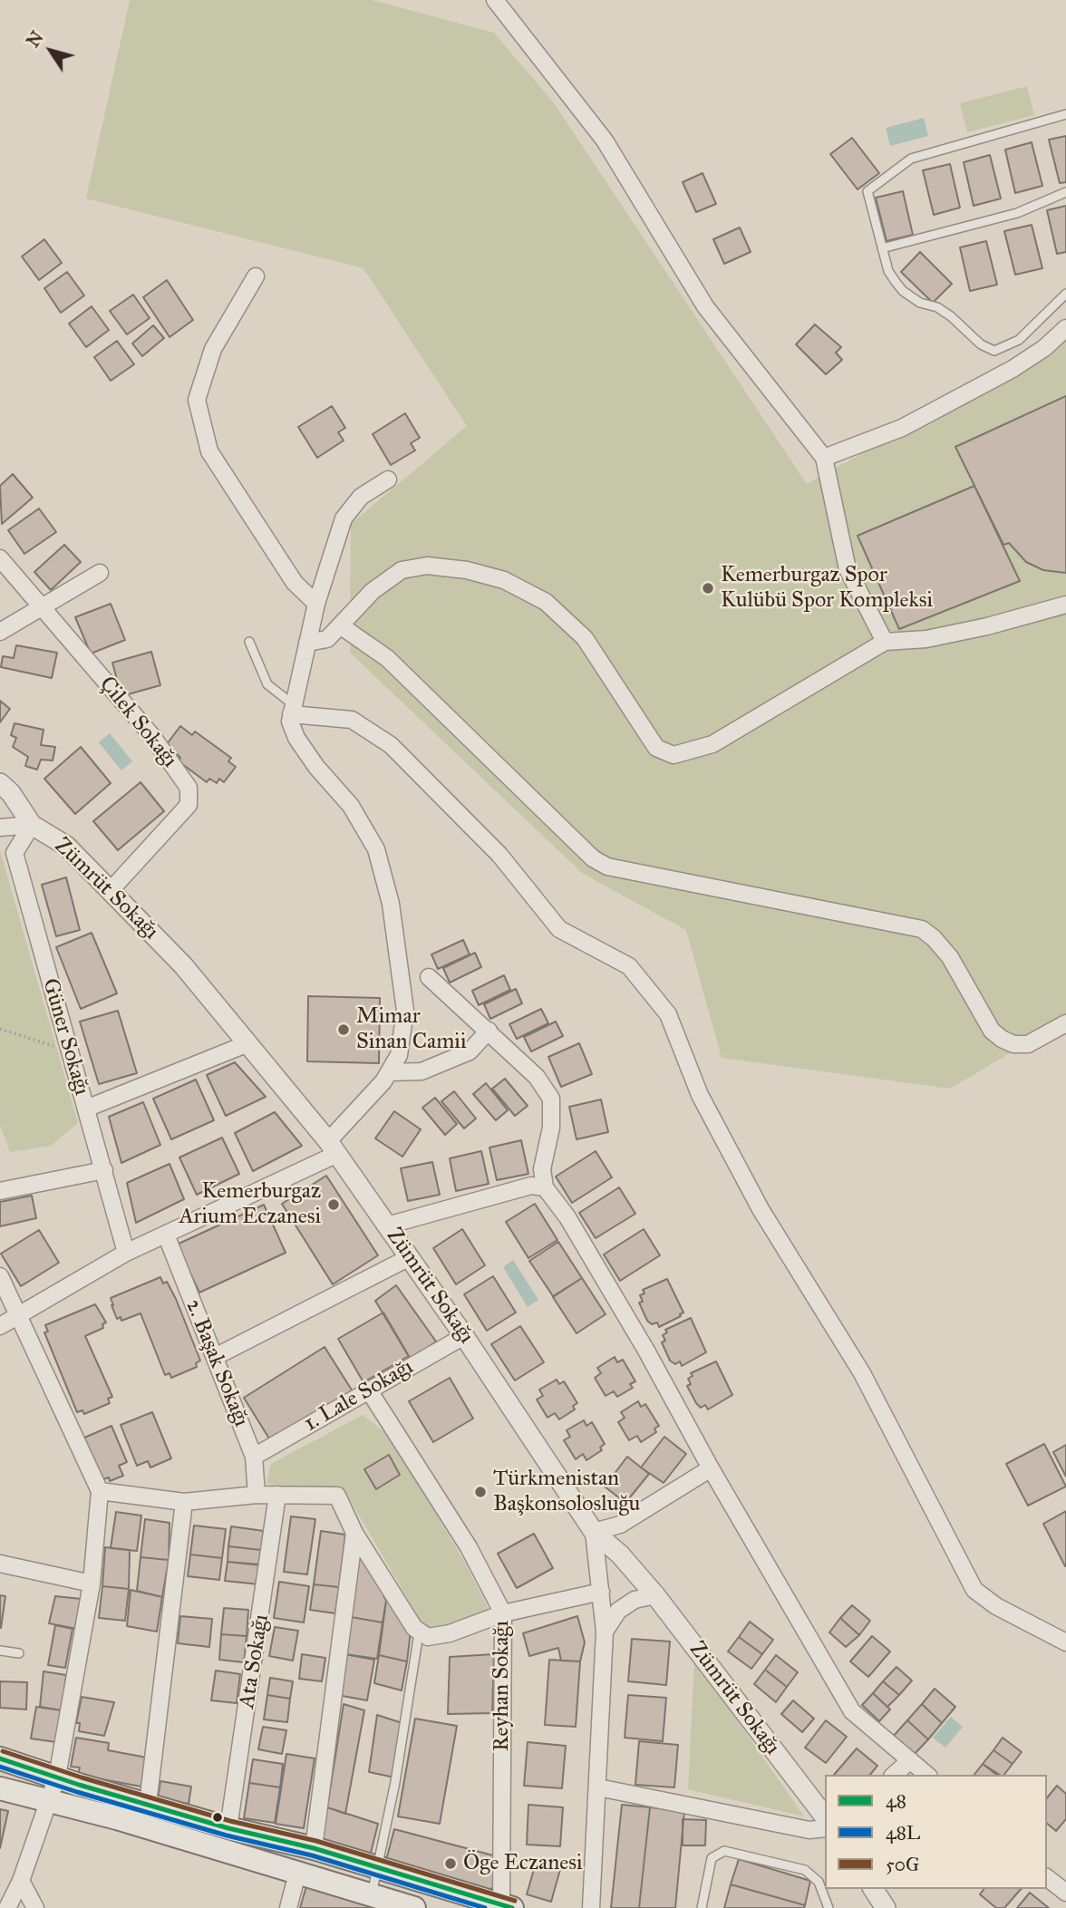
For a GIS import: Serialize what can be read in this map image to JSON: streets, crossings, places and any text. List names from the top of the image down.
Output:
{
  "streets": {
    "street": [
      "Çilek Sokağı",
      "Zümrüt Sokağı",
      "Güner Sokağı",
      "2. Başak Sokağı",
      "1. Lale Sokağı",
      "Ata Sokağı",
      "Reyhan Sokağı"
    ]
  },
  "crossings": [
    ["Çilek Sokağı", "Zümrüt Sokağı"],
    ["Zümrüt Sokağı", "1. Lale Sokağı"],
    ["2. Başak Sokağı", "1. Lale Sokağı"],
    ["1. Lale Sokağı", "Reyhan Sokağı"]
  ],
  "places": [
    "Kemerburgaz Spor Kulübü Spor Kompleksi",
    "Mimar Sinan Camii",
    "Kemerburgaz Arium Eczanesi",
    "Türkmenistan Başkonsolosluğu",
    "Öge Eczanesi"
  ],
  "lines": ["transit line 50G", "transit line 48", "transit line 48L"],
  "legend": ["48", "48L", "50G"],
  "north": "top left"
}
